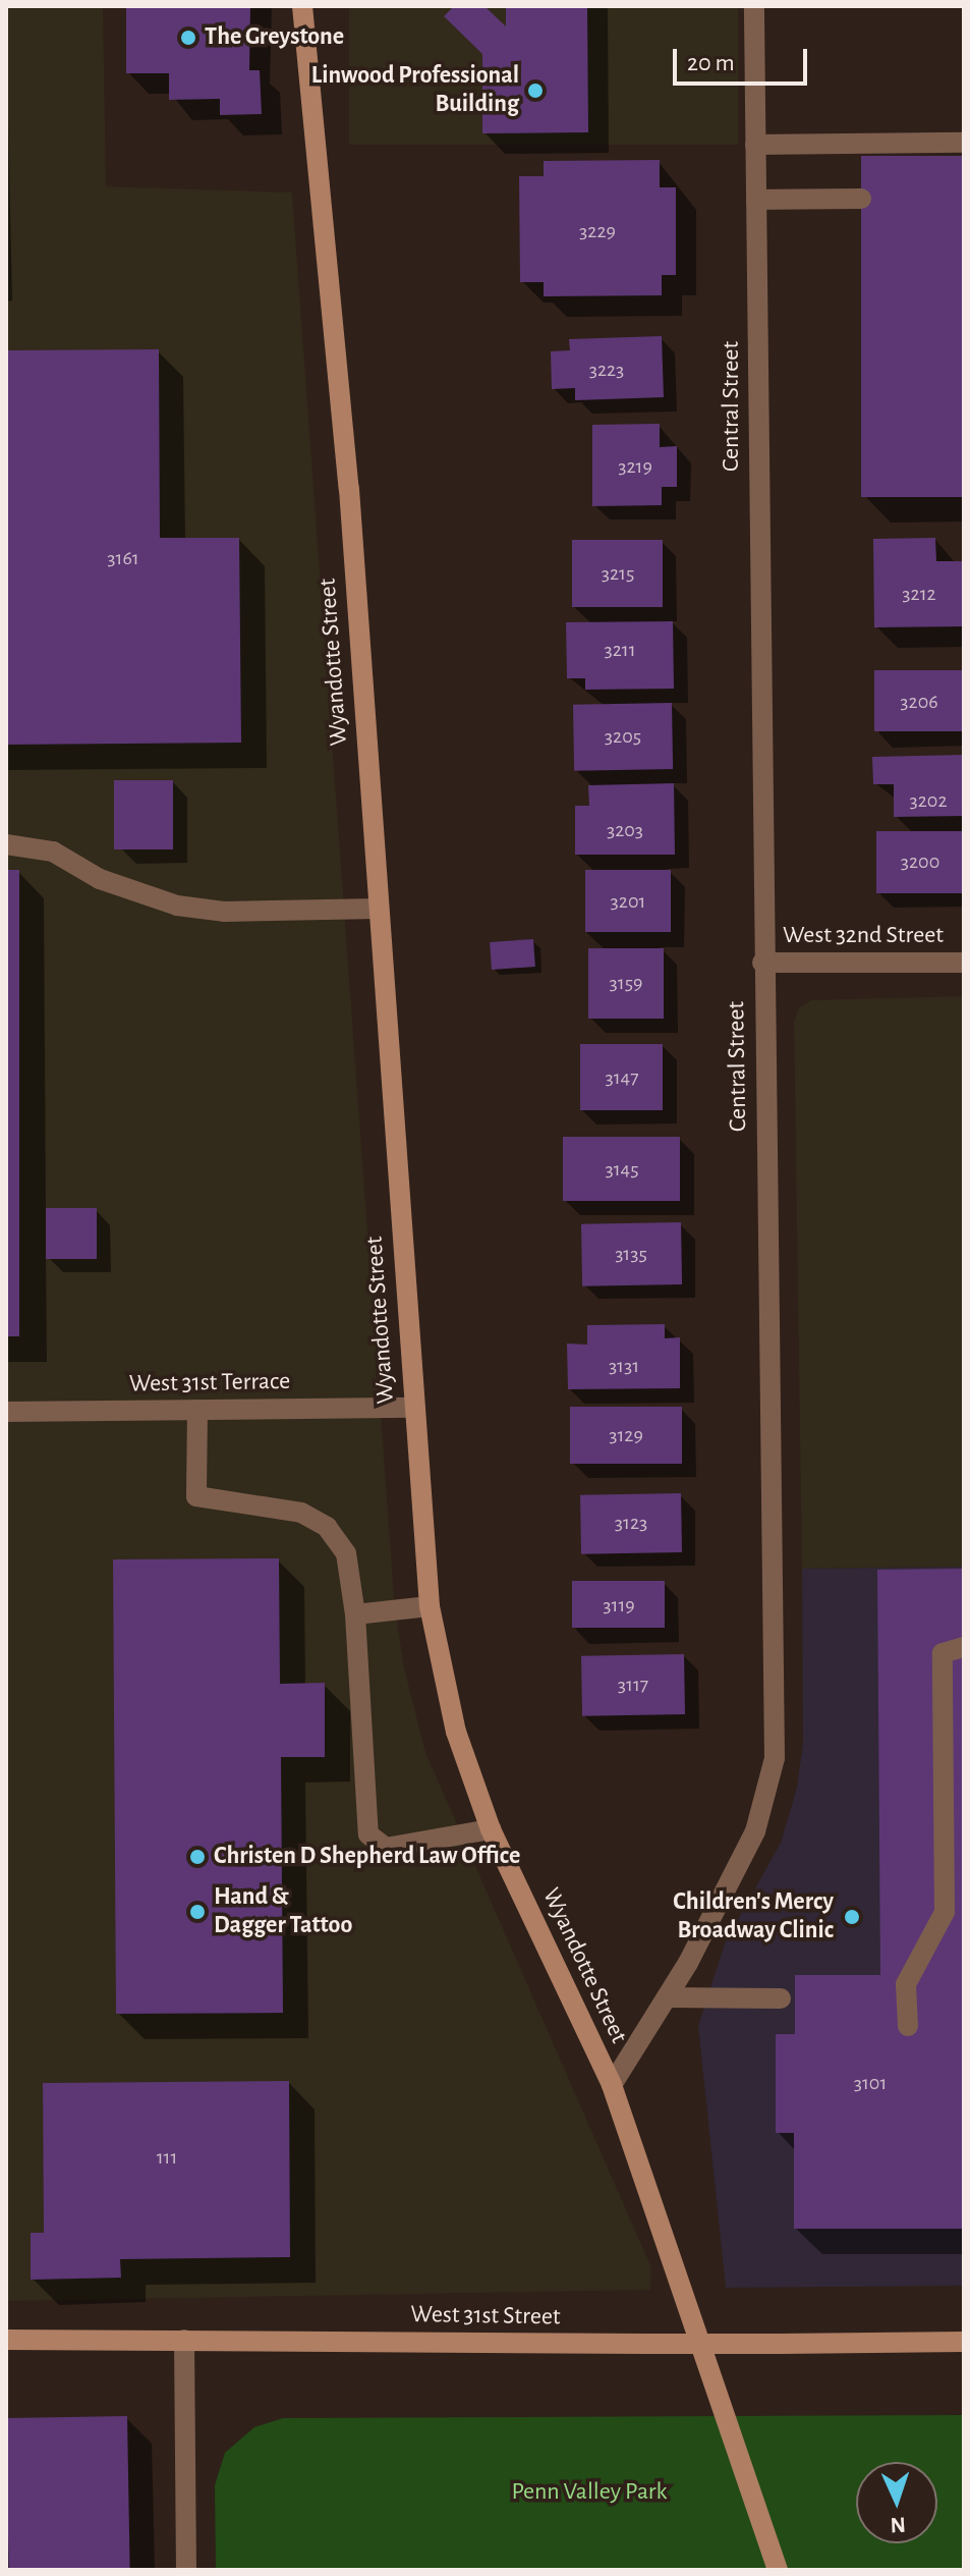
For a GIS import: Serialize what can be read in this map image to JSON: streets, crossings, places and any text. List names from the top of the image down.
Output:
{
  "streets": {
    "street": [
      "Central Street",
      "Wyandotte Street",
      "West 32nd Street",
      "West 31st Terrace",
      "West 31st Street"
    ]
  },
  "crossings": [
    ["Central Street", "Wyandotte Street"],
    ["Central Street", "West 32nd Street"],
    ["Wyandotte Street", "West 31st Terrace"]
  ],
  "parks": ["Penn Valley Park"],
  "places": [
    "The Greystone",
    "Linwood Professional Building",
    "Christen D Shepherd Law Office",
    "Hand & Dagger Tattoo",
    "Children's Mercy Broadway Clinic"
  ],
  "house_numbers": [
    "3229",
    "3223",
    "3219",
    "3161",
    "3215",
    "3212",
    "3211",
    "3206",
    "3205",
    "3202",
    "3203",
    "3200",
    "3201",
    "3159",
    "3147",
    "3145",
    "3135",
    "3131",
    "3129",
    "3123",
    "3119",
    "3117",
    "3101",
    "111"
  ],
  "scale_bar": "20 m",
  "north": "bottom"
}
